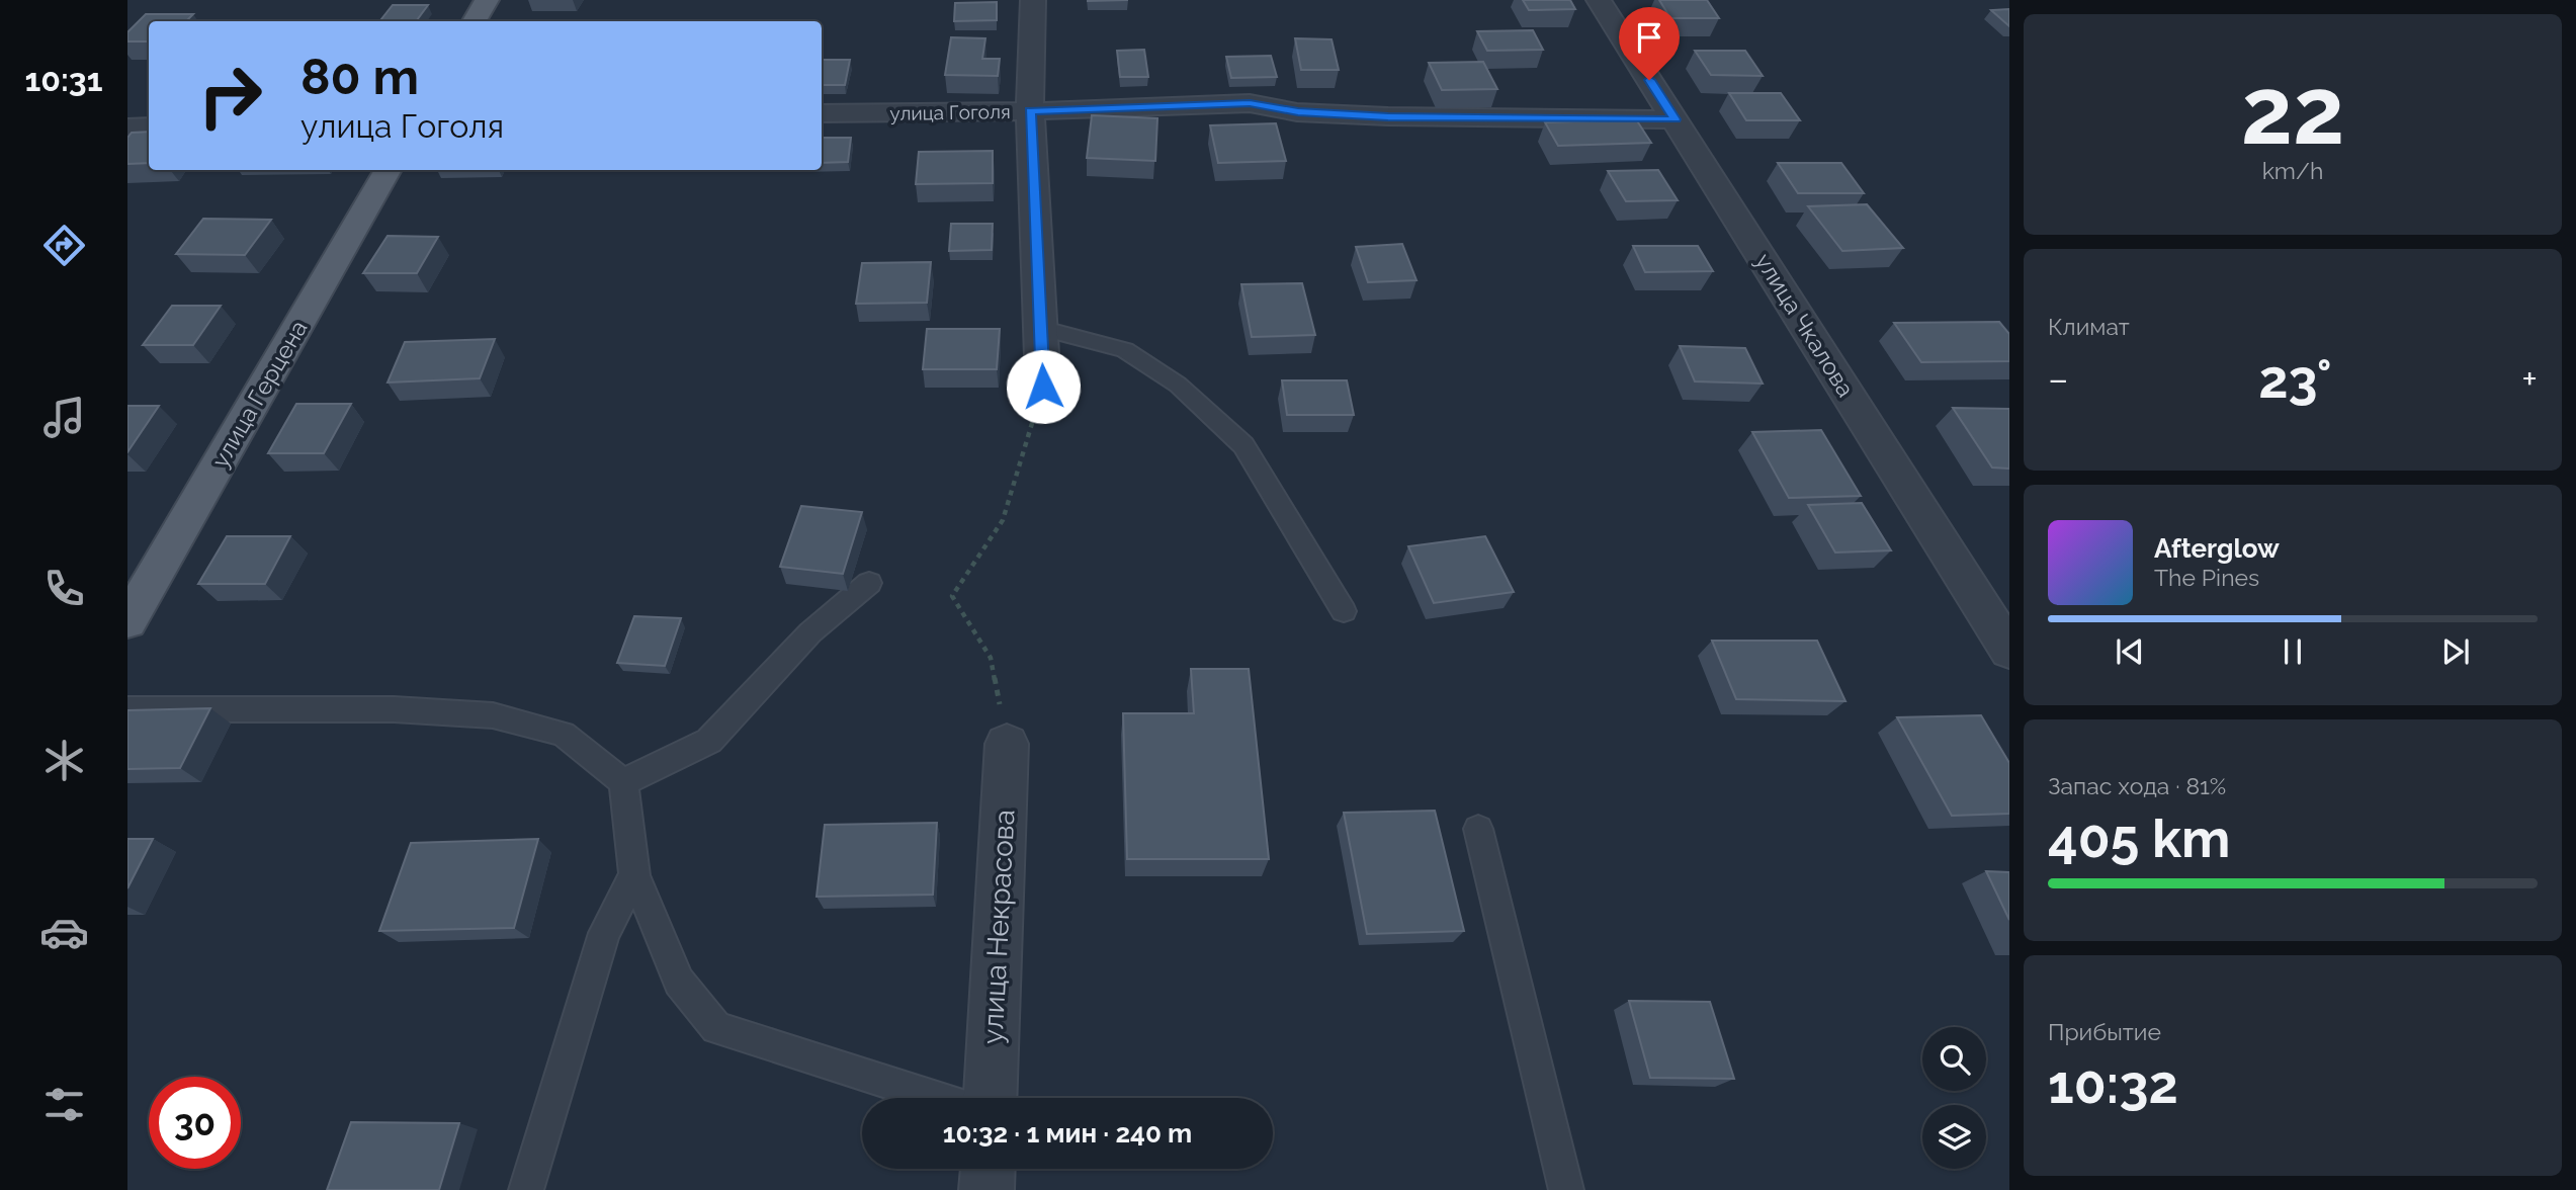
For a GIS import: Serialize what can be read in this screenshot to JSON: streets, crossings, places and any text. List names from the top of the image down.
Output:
{
  "streets": {
    "main road": ["улица Герцена"],
    "street": ["улица Гоголя", "улица Чкалова", "улица Некрасова"]
  },
  "crossings": [
    ["улица Гоголя", "улица Чкалова"]
  ],
  "page": {
    "tabs": "10:31",
    "tile": [
      ["22", "km/h"],
      "Климат",
      ["Запас хода · 81%", "405 km"],
      ["Прибытие", "10:32"]
    ],
    "turn": ["80 m", "улица Гоголя"],
    "heat": ["−", "23°", "+"],
    "song": ["Afterglow", "The Pines"],
    "limit": "30",
    "trip": "10:32 · 1 мин · 240 m"
  }
}
